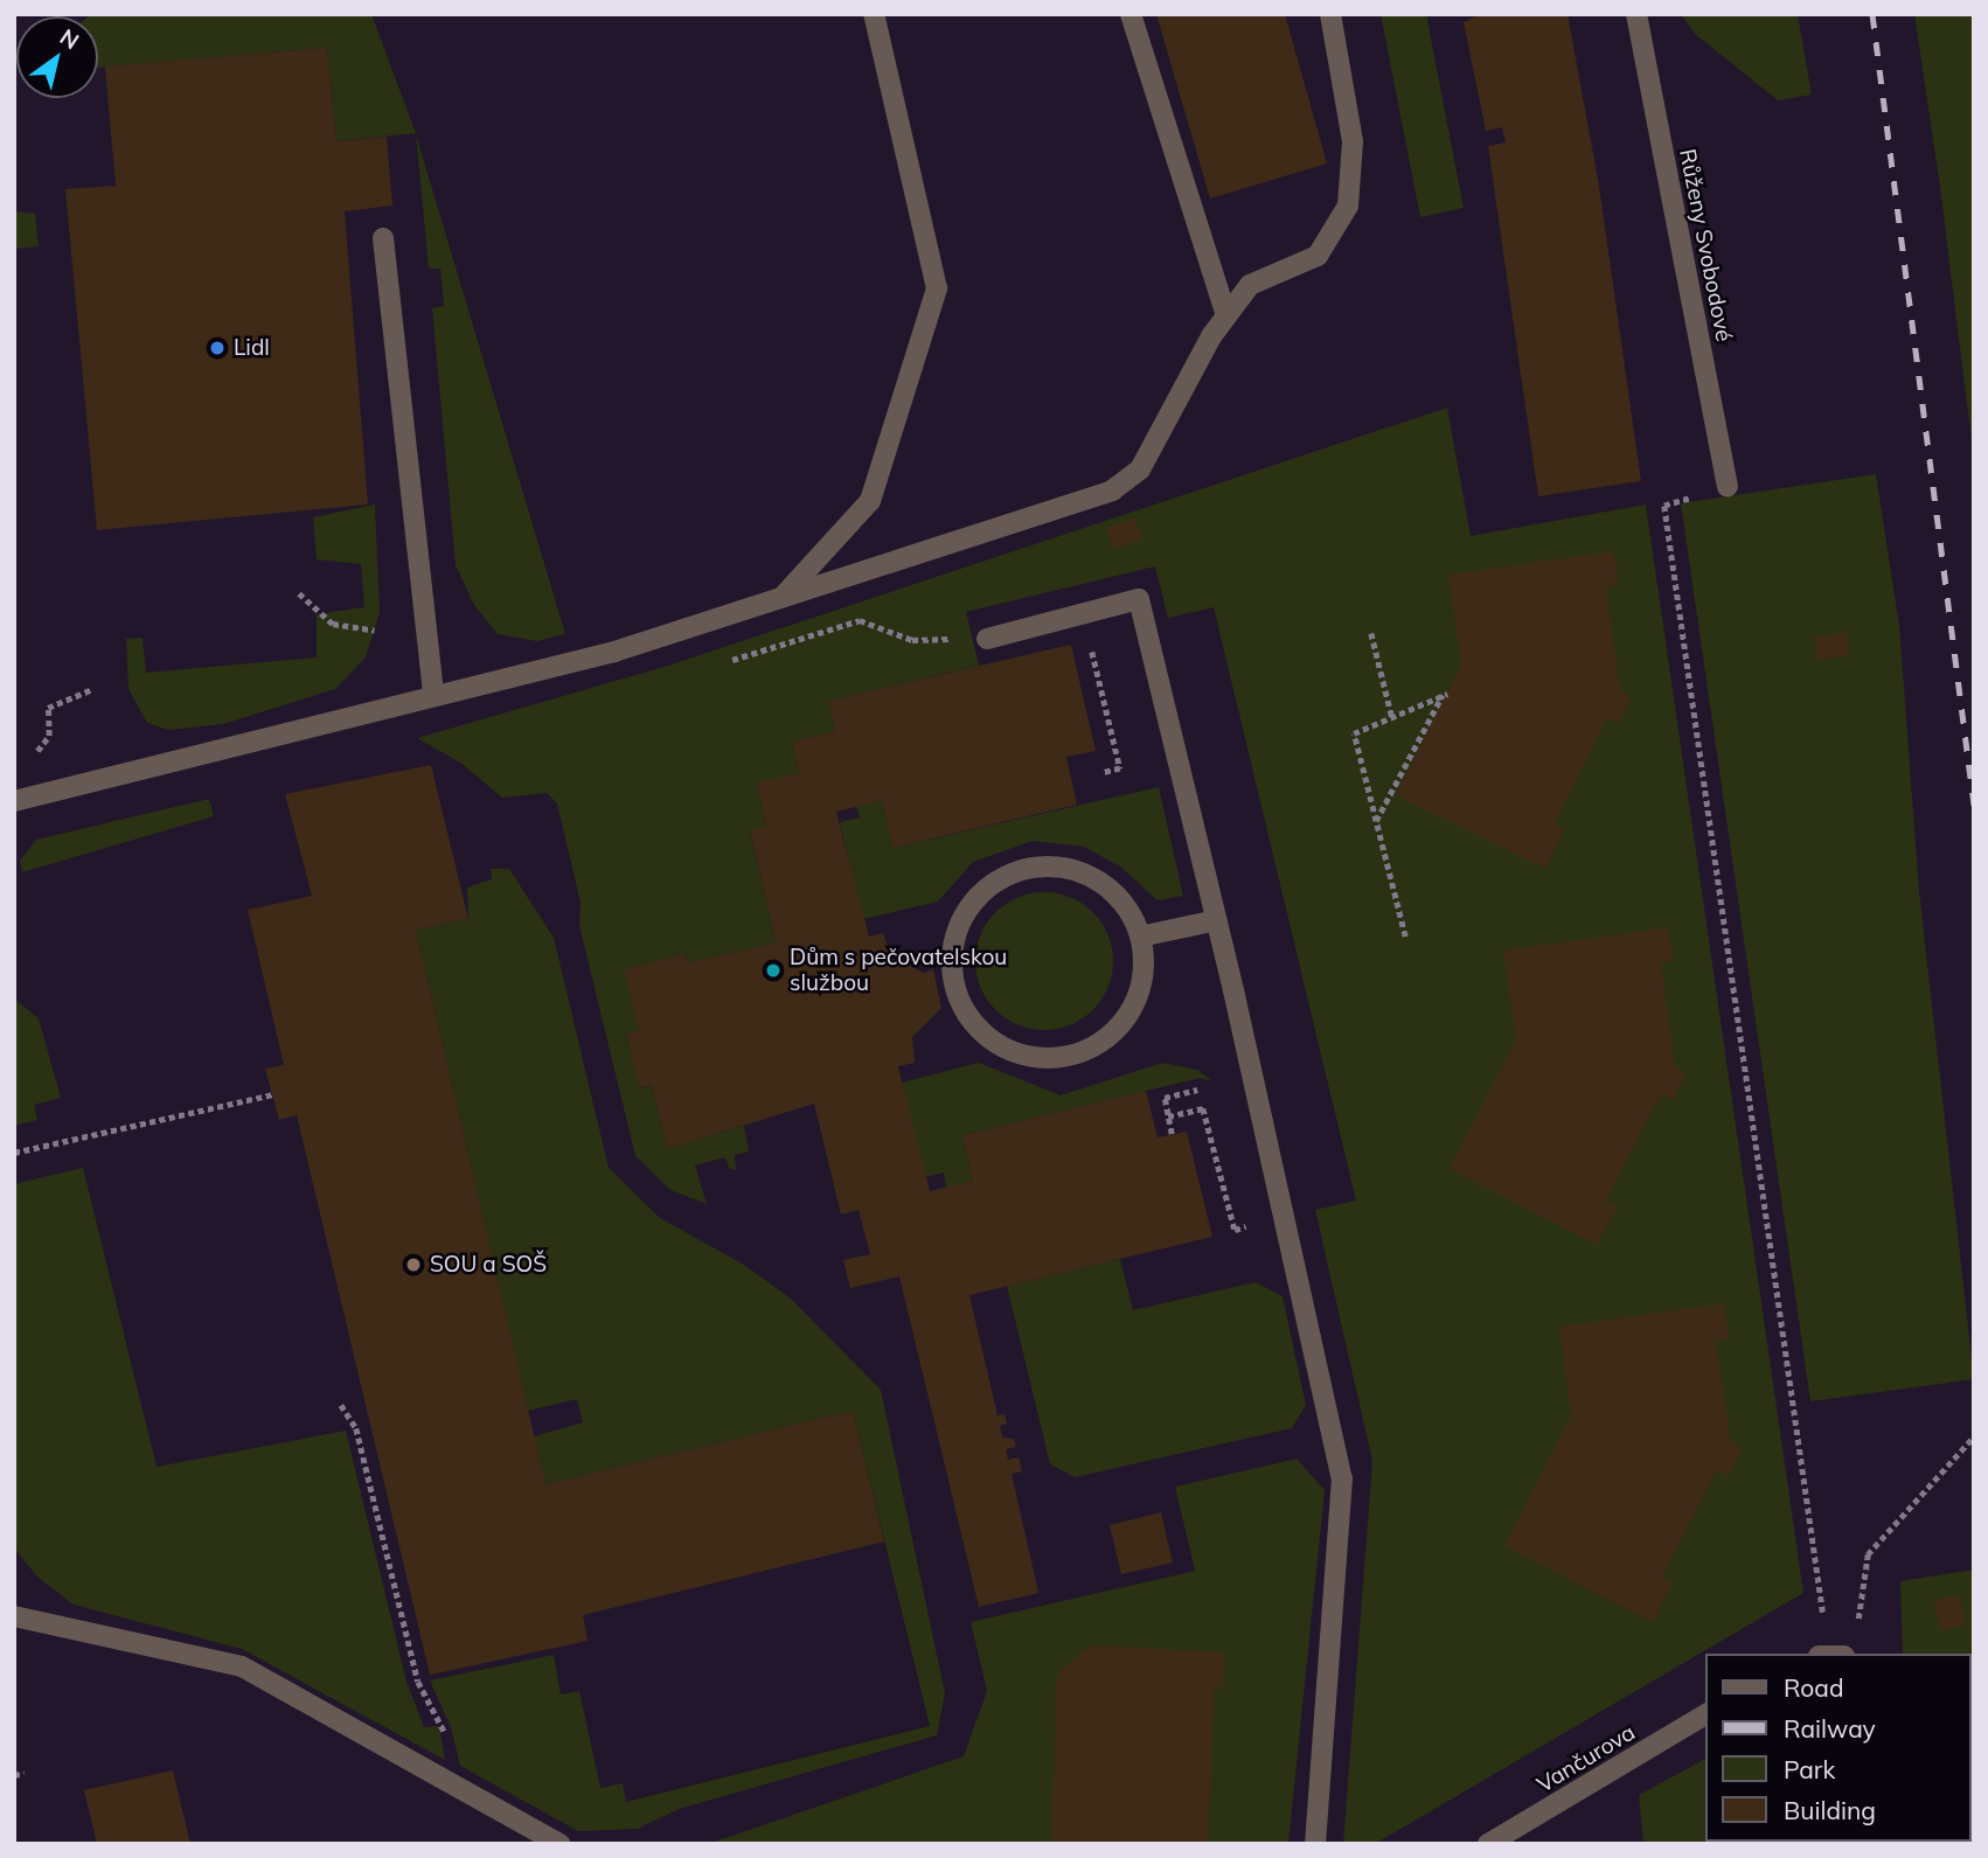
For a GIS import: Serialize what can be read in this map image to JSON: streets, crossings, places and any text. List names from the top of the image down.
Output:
{
  "streets": {
    "street": ["Růženy Svobodové", "Vančurova"]
  },
  "places": ["Lidl", "Dům s pečovatelskou službou", "SOU a SOŠ"],
  "legend": [
    "Road",
    "Railway",
    "Park",
    "Building"
  ],
  "north": "top right"
}
